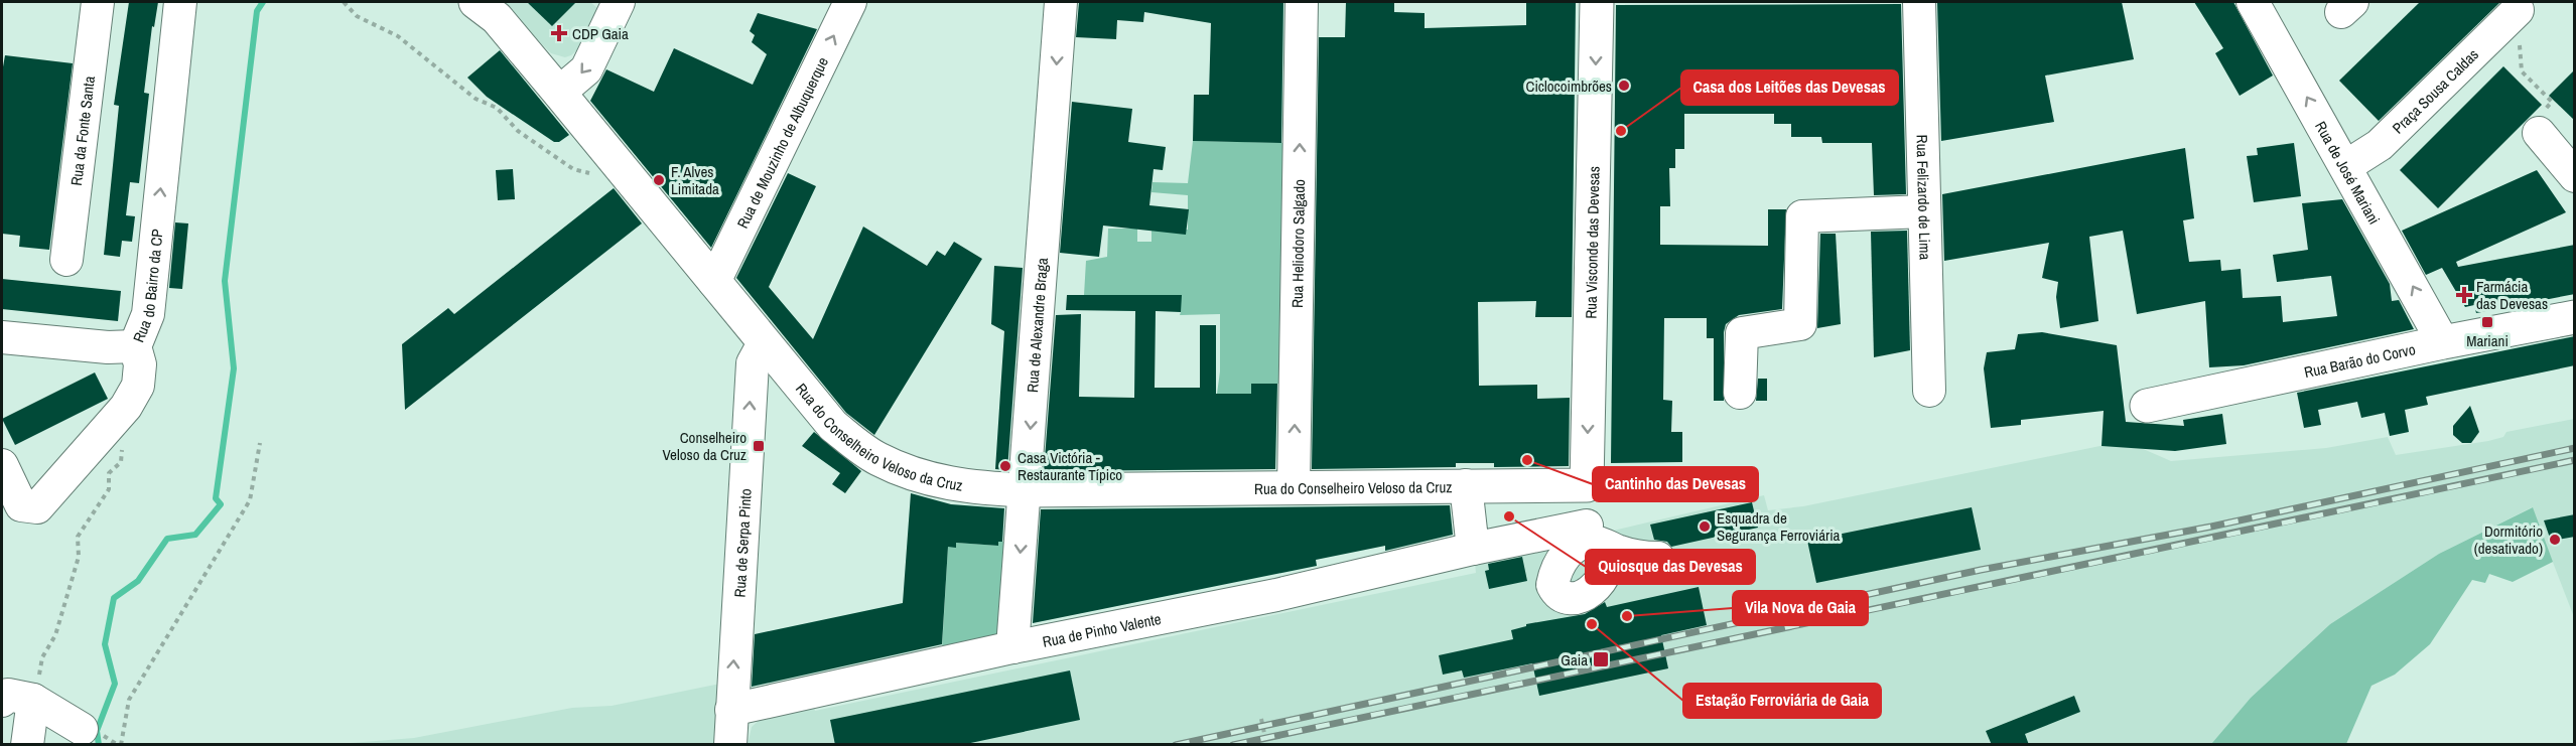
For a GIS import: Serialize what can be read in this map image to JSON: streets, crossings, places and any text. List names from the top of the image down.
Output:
{
  "streets": {
    "main road": ["Rua Visconde das Devesas", "Rua Barão do Corvo", "Rua do Conselheiro Veloso da Cruz"],
    "street": [
      "Praça Sousa Caldas",
      "Rua da Fonte Santa",
      "Rua de Mouzinho de Albuquerque",
      "Rua de José Mariani",
      "Rua Felizardo de Lima",
      "Rua Heliodoro Salgado",
      "Rua do Bairro da CP",
      "Rua de Alexandre Braga",
      "Rua de Serpa Pinto",
      "Rua de Pinho Valente"
    ]
  },
  "crossings": [
    ["Praça Sousa Caldas", "Rua de José Mariani"],
    ["Rua de Mouzinho de Albuquerque", "Rua do Conselheiro Veloso da Cruz"],
    ["Rua de José Mariani", "Rua Barão do Corvo"],
    ["Rua Visconde das Devesas", "Rua do Conselheiro Veloso da Cruz"],
    ["Rua Heliodoro Salgado", "Rua do Conselheiro Veloso da Cruz"],
    ["Rua de Alexandre Braga", "Rua do Conselheiro Veloso da Cruz"],
    ["Rua de Alexandre Braga", "Rua de Pinho Valente"],
    ["Rua do Conselheiro Veloso da Cruz", "Rua de Serpa Pinto"],
    ["Rua de Serpa Pinto", "Rua de Pinho Valente"]
  ],
  "one_way": [
    "Rua de José Mariani",
    "Rua Visconde das Devesas",
    "Rua Heliodoro Salgado",
    "Rua do Bairro da CP",
    "Rua de Alexandre Braga",
    "Rua de Serpa Pinto"
  ],
  "places": {
    "health": ["CDP Gaia", "Farmácia das Devesas"],
    "other": [
      "Ciclocoimbrões",
      "Casa dos Leitões das Devesas",
      "F. Alves Limitada",
      "Cantinho das Devesas",
      "Casa Victória - Restaurante Típico",
      "Quiosque das Devesas",
      "Esquadra de Segurança Ferroviária",
      "Dormitório (desativado)",
      "Vila Nova de Gaia",
      "Estação Ferroviária de Gaia"
    ],
    "transit": ["Mariani", "Conselheiro Veloso da Cruz", "Gaia"]
  }
}
